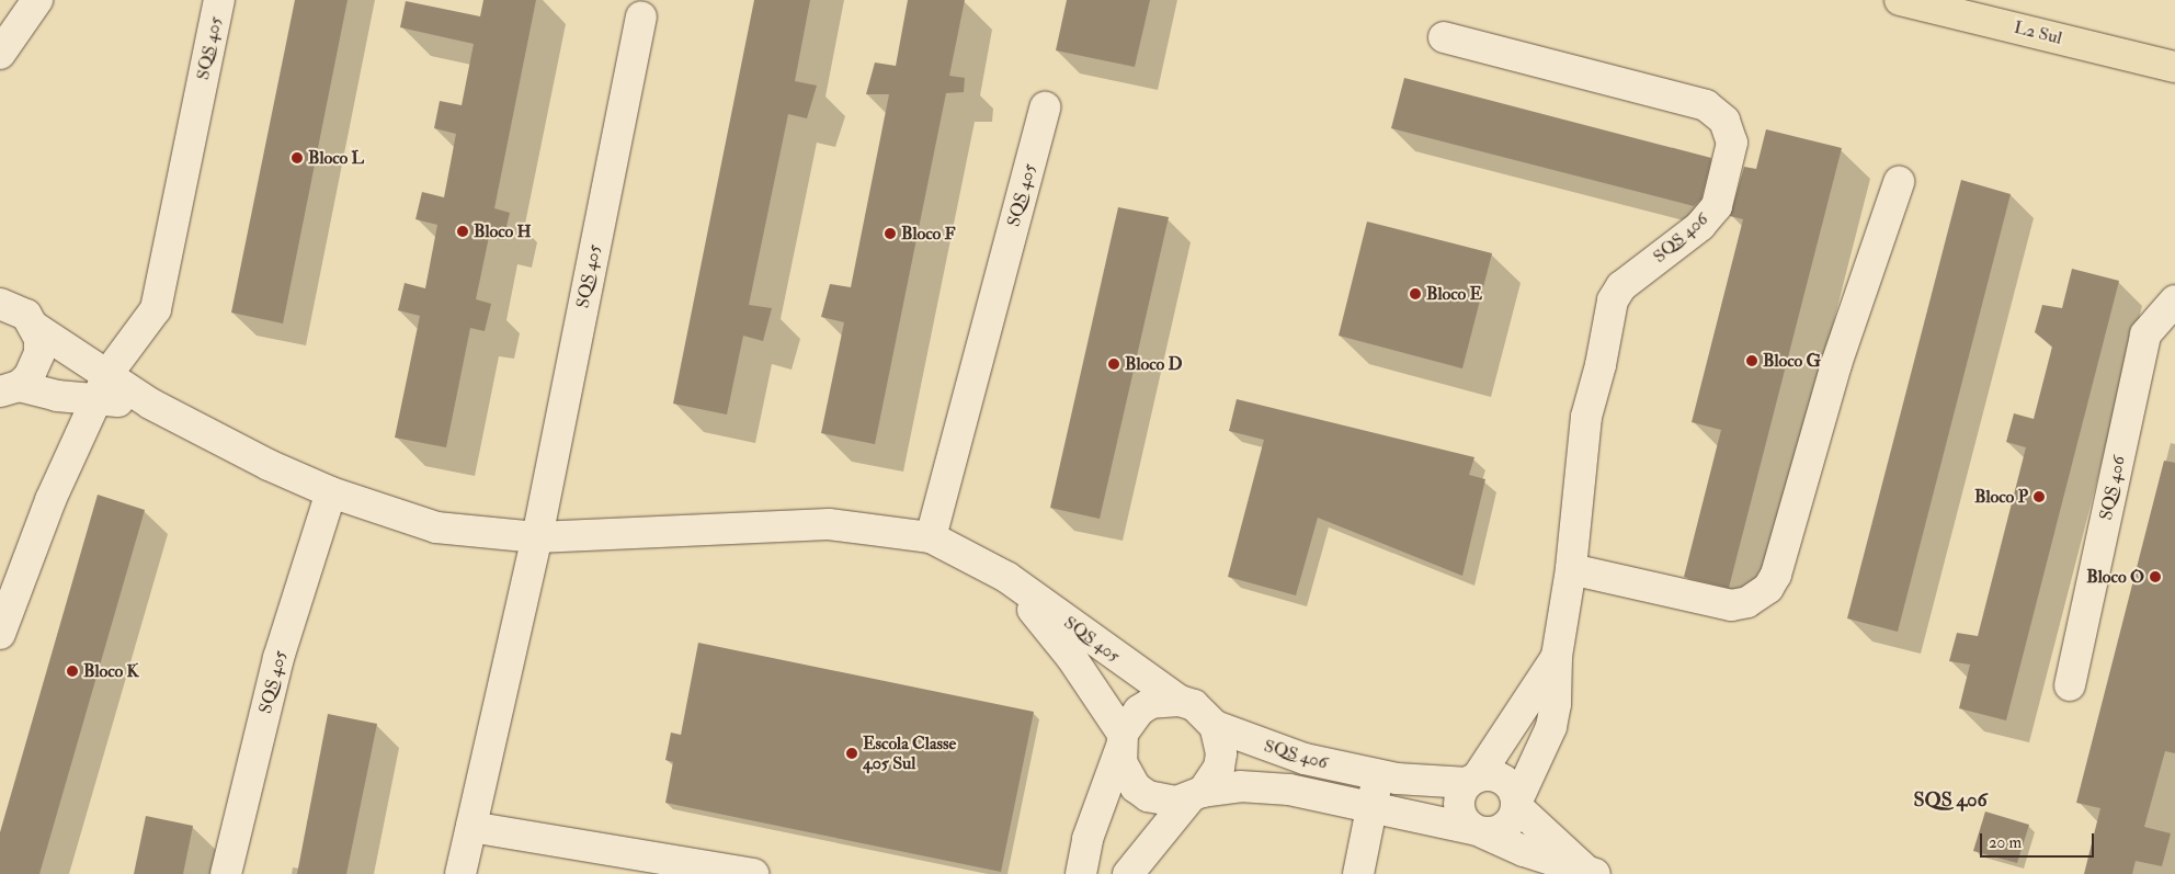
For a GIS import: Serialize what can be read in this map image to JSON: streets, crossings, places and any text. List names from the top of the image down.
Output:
{
  "streets": {
    "main road": ["L2 Sul"],
    "street": ["SQS 405", "SQS 406"]
  },
  "crossings": [
    ["SQS 405", "SQS 406"]
  ],
  "districts": ["SQS 406"],
  "places": [
    "Bloco L",
    "Bloco H",
    "Bloco F",
    "Bloco E",
    "Bloco G",
    "Bloco D",
    "Bloco P",
    "Bloco O",
    "Bloco K",
    "Escola Classe 405 Sul"
  ],
  "scale_bar": "20 m"
}
